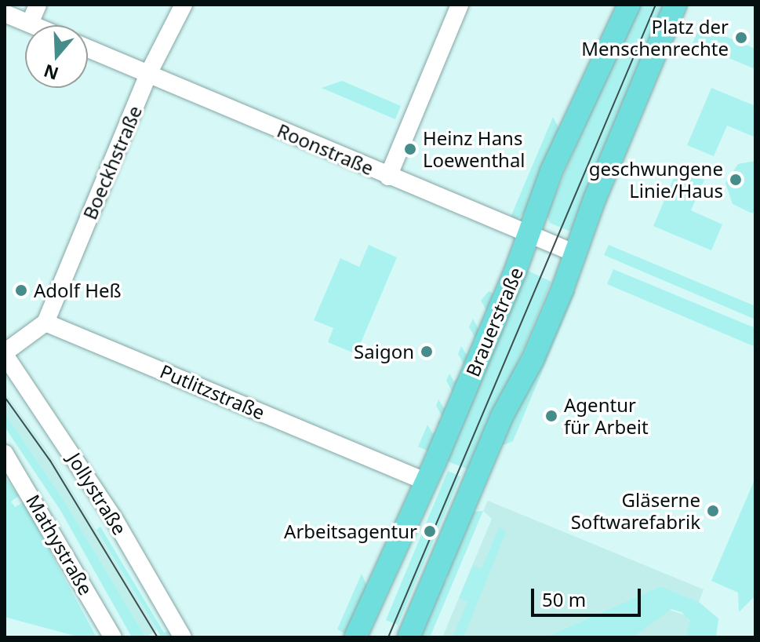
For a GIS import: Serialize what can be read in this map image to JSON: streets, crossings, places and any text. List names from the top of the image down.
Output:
{
  "streets": {
    "main road": ["Brauerstraße"],
    "street": [
      "Roonstraße",
      "Boeckhstraße",
      "Putlitzstraße",
      "Jollystraße",
      "Mathystraße"
    ]
  },
  "crossings": [
    ["Roonstraße", "Boeckhstraße"],
    ["Roonstraße", "Brauerstraße"],
    ["Boeckhstraße", "Putlitzstraße"],
    ["Brauerstraße", "Putlitzstraße"]
  ],
  "places": [
    "Platz der Menschenrechte",
    "Heinz Hans Loewenthal",
    "geschwungene Linie/Haus",
    "Adolf Heß",
    "Saigon",
    "Agentur für Arbeit",
    "Gläserne Softwarefabrik",
    "Arbeitsagentur"
  ],
  "scale_bar": "50 m",
  "north": "bottom"
}
